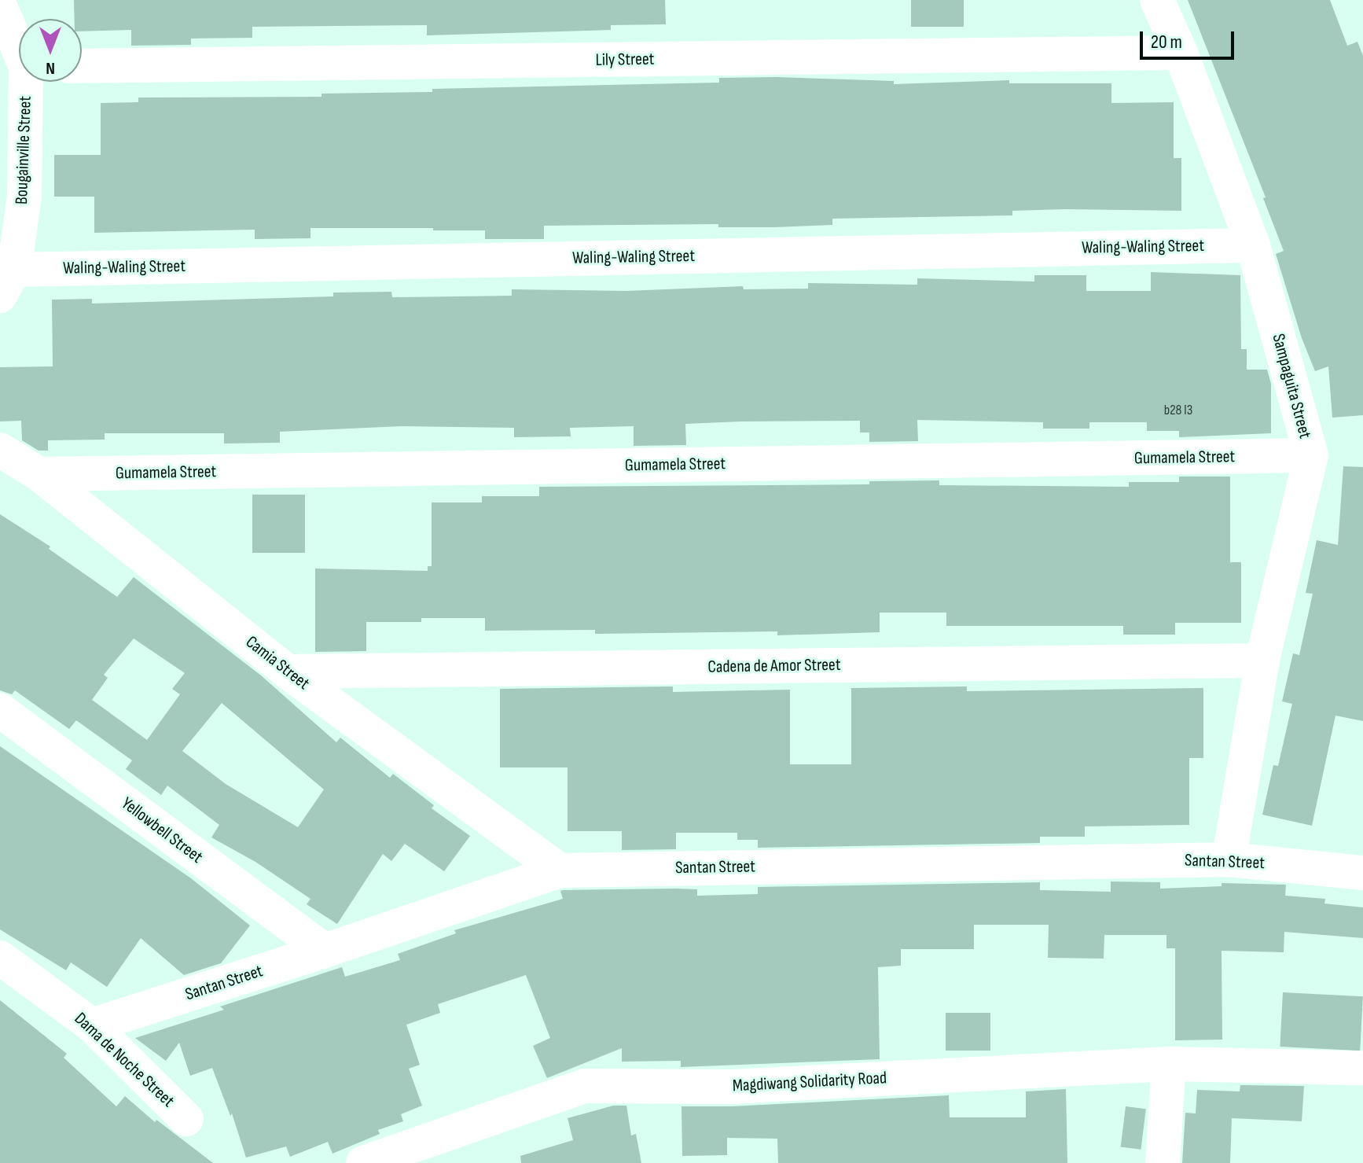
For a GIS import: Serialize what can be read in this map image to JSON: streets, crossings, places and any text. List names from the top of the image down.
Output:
{
  "streets": {
    "street": [
      "Lily Street",
      "Bougainville Street",
      "Waling-Waling Street",
      "Sampaguita Street",
      "Gumamela Street",
      "Camia Street",
      "Cadena de Amor Street",
      "Yellowbell Street",
      "Santan Street",
      "Dama de Noche Street",
      "Magdiwang Solidarity Road"
    ]
  },
  "crossings": [
    ["Lily Street", "Sampaguita Street"],
    ["Bougainville Street", "Waling-Waling Street"],
    ["Waling-Waling Street", "Sampaguita Street"],
    ["Sampaguita Street", "Gumamela Street"],
    ["Sampaguita Street", "Cadena de Amor Street"],
    ["Sampaguita Street", "Santan Street"],
    ["Gumamela Street", "Camia Street"],
    ["Camia Street", "Cadena de Amor Street"],
    ["Camia Street", "Santan Street"],
    ["Yellowbell Street", "Santan Street"],
    ["Santan Street", "Dama de Noche Street"]
  ],
  "house_numbers": ["b28 l3"],
  "scale_bar": "20 m",
  "north": "bottom"
}
